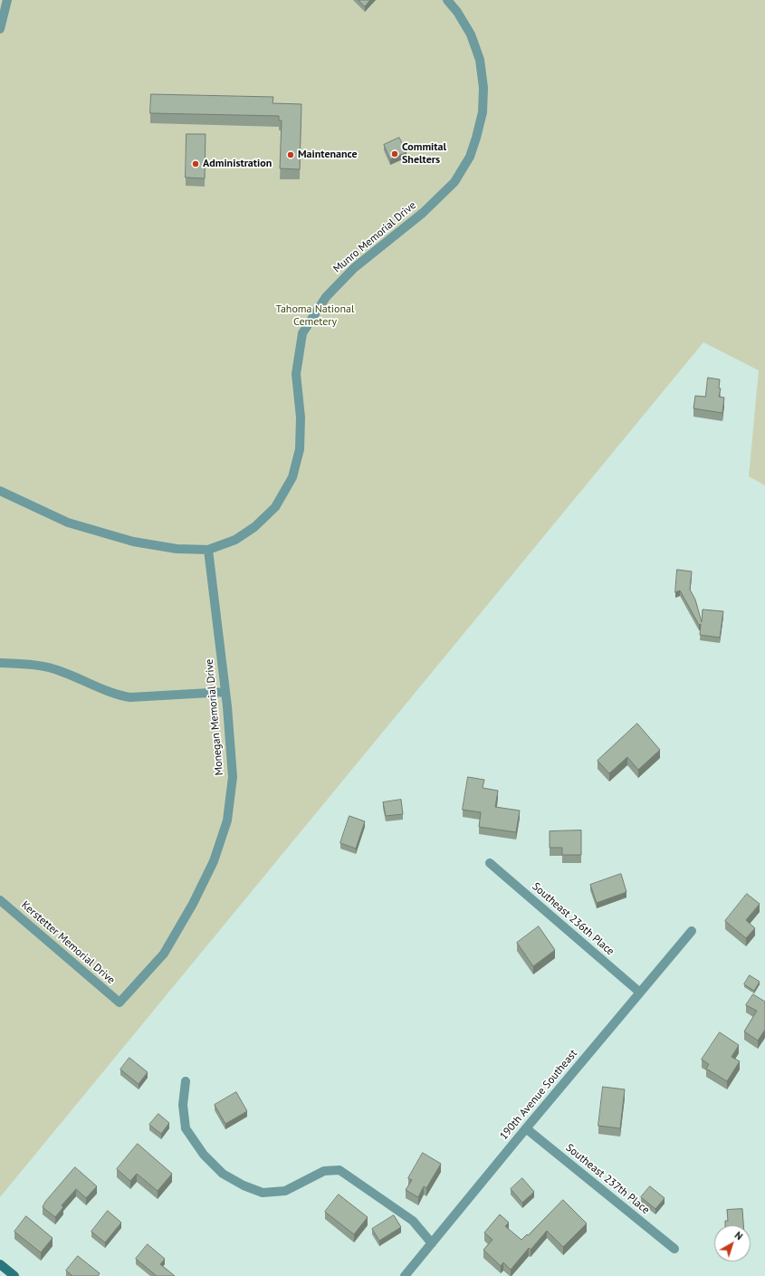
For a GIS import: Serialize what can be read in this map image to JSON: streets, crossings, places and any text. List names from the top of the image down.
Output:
{
  "streets": {
    "street": [
      "Munro Memorial Drive",
      "Monegan Memorial Drive",
      "Southeast 236th Place",
      "Kerstetter Memorial Drive",
      "190th Avenue Southeast",
      "Southeast 237th Place"
    ]
  },
  "crossings": [
    ["Munro Memorial Drive", "Monegan Memorial Drive"],
    ["Monegan Memorial Drive", "Kerstetter Memorial Drive"],
    ["Southeast 236th Place", "190th Avenue Southeast"],
    ["190th Avenue Southeast", "Southeast 237th Place"]
  ],
  "parks": ["Tahoma National Cemetery"],
  "places": ["Commital Shelters", "Maintenance", "Administration"],
  "north": "top right"
}
